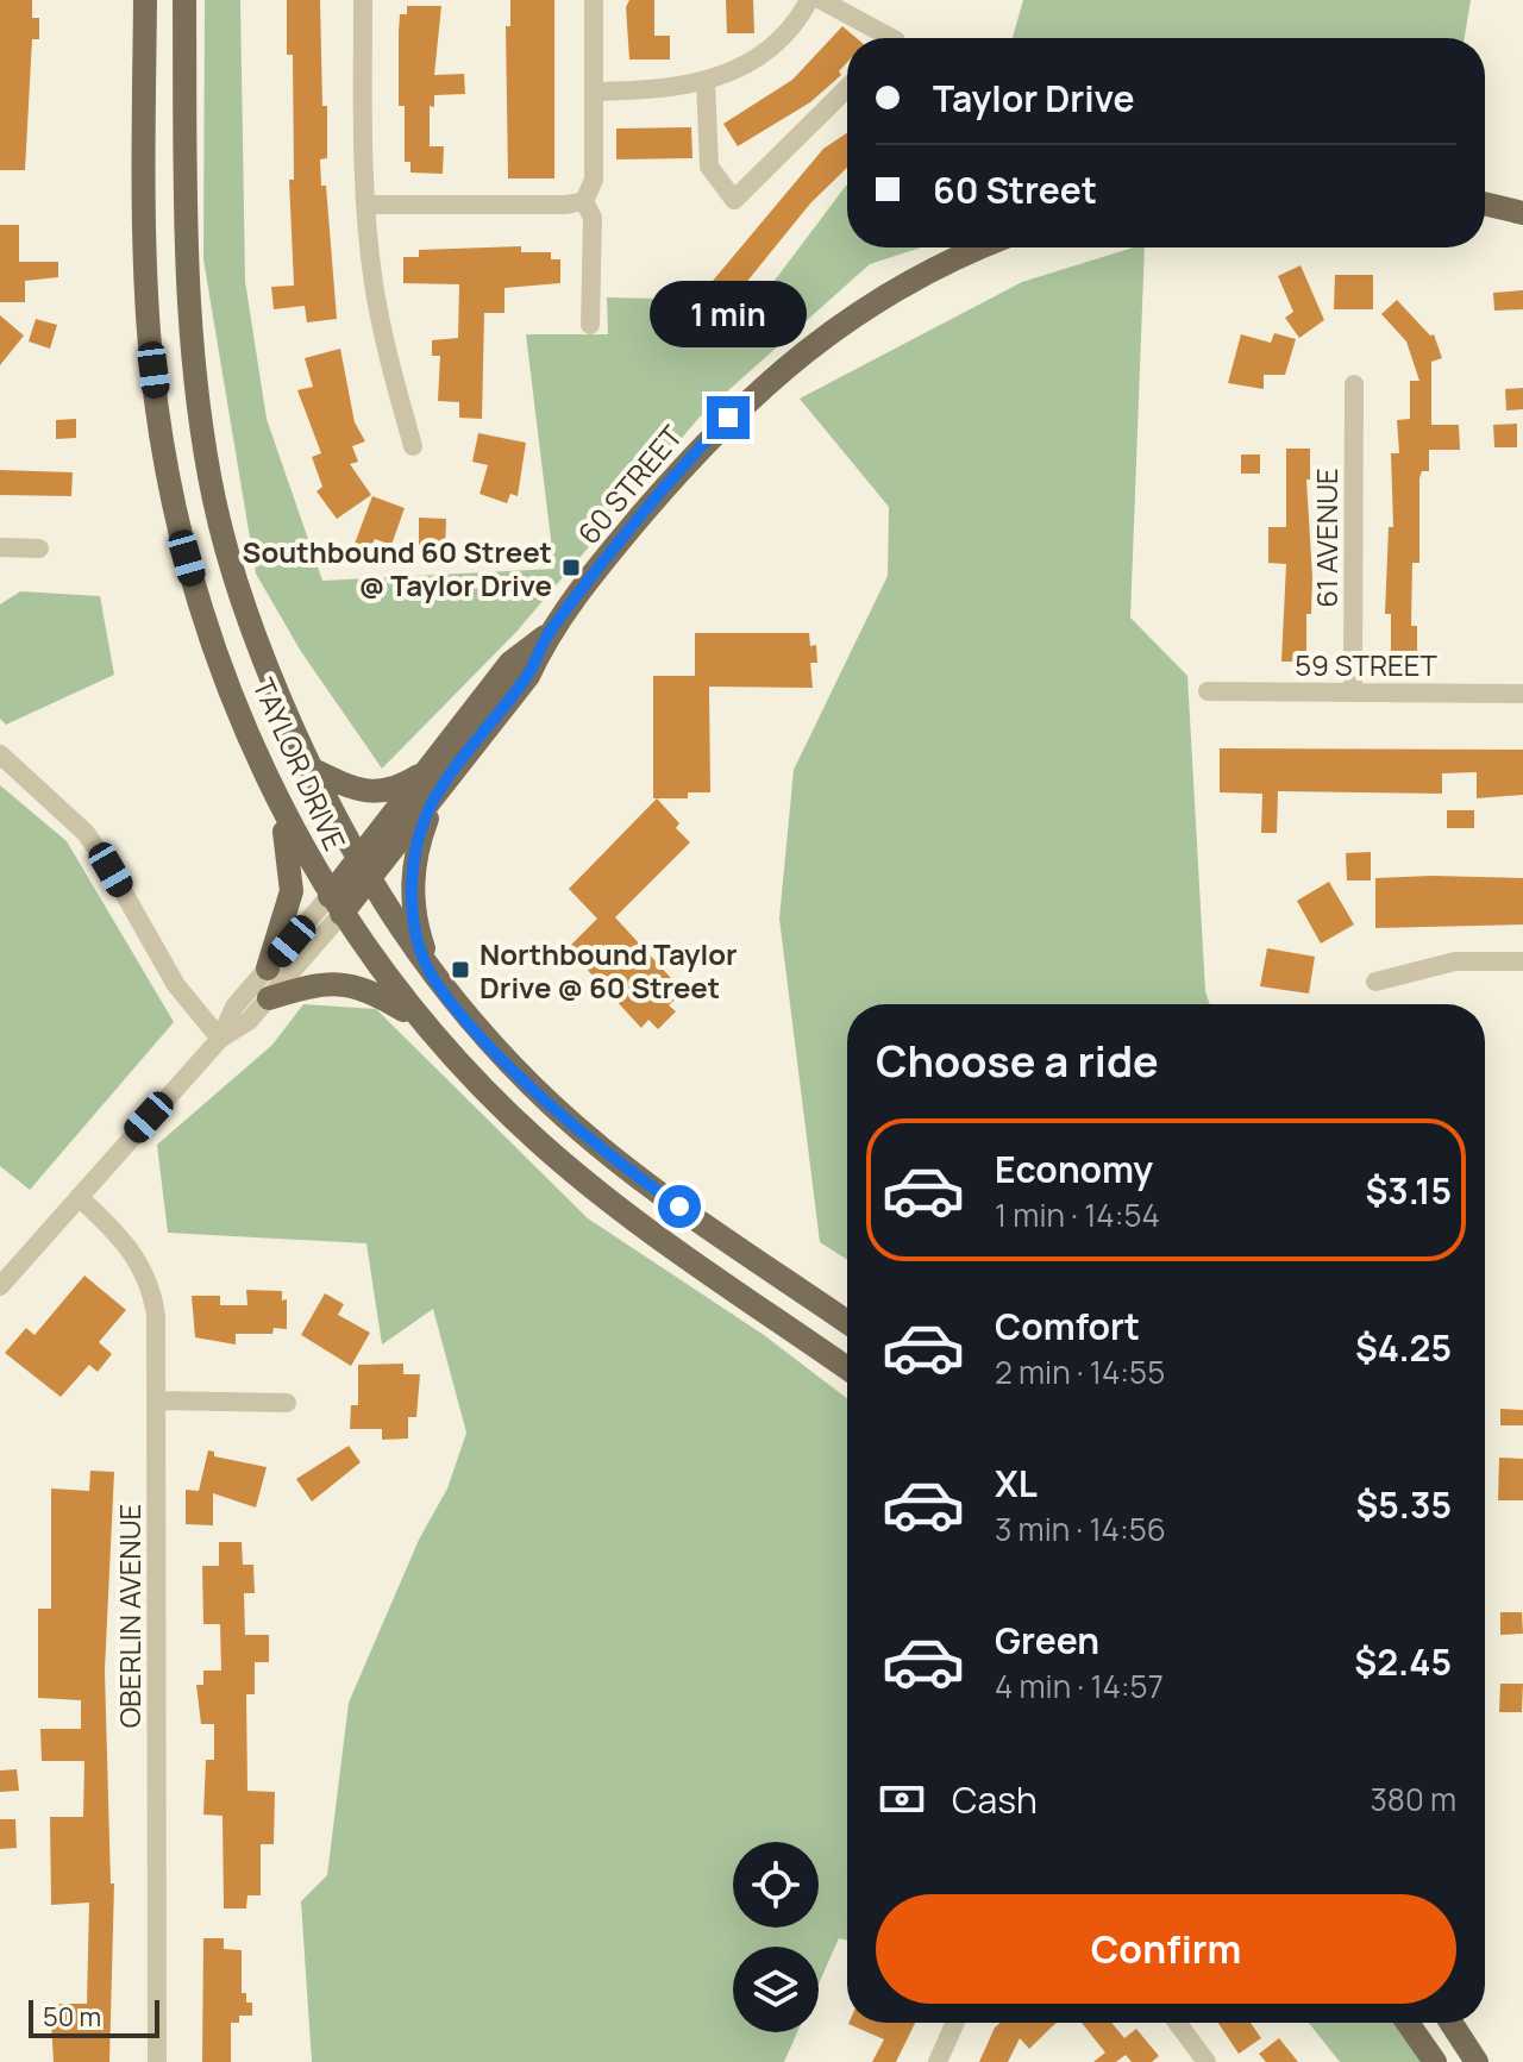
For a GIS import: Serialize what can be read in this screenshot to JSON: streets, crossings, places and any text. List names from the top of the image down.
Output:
{
  "streets": {
    "main road": ["60 STREET", "TAYLOR DRIVE"],
    "street": ["61 AVENUE", "59 STREET", "OBERLIN AVENUE"]
  },
  "crossings": [
    ["60 STREET", "TAYLOR DRIVE"],
    ["61 AVENUE", "59 STREET"]
  ],
  "places": {
    "transit": ["Southbound 60 Street @ Taylor Drive", "Northbound Taylor Drive @ 60 Street"]
  },
  "scale_bar": "50 m",
  "page": {
    "banner": ["Taylor Drive", "60 Street"],
    "bubble": "1 min",
    "heading": "Choose a ride",
    "list": [
      {
        "name": "Economy",
        "note": "1 min · 14:54",
        "value": "$3.15"
      },
      {
        "name": "Comfort",
        "note": "2 min · 14:55",
        "value": "$4.25"
      },
      {
        "name": "XL",
        "note": "3 min · 14:56",
        "value": "$5.35"
      },
      {
        "name": "Green",
        "note": "4 min · 14:57",
        "value": "$2.45"
      }
    ],
    "pay": ["Cash", "380 m"],
    "buttons": "Confirm",
    "scale": "50 m"
  }
}
